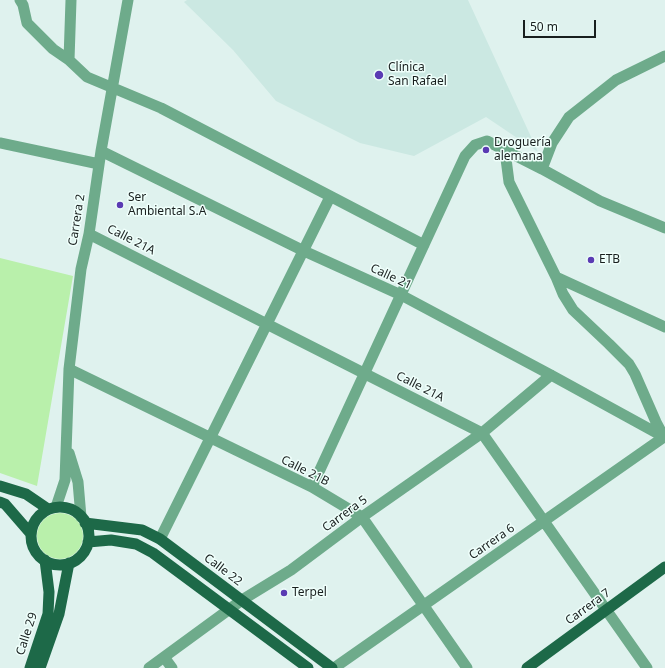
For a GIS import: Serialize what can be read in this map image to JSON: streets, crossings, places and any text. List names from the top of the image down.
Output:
{
  "streets": {
    "main road": ["Calle 22", "Carrera 7", "Calle 29"],
    "street": [
      "Carrera 2",
      "Calle 21A",
      "Calle 21",
      "Calle 21B",
      "Carrera 5",
      "Carrera 6"
    ]
  },
  "crossings": [
    ["Carrera 2", "Calle 21A"],
    ["Carrera 2", "Calle 21"],
    ["Carrera 2", "Calle 21B"],
    ["Carrera 2", "Calle 22"],
    ["Carrera 2", "Calle 29"],
    ["Calle 21A", "Carrera 5"],
    ["Calle 21A", "Carrera 6"],
    ["Calle 21A", "Carrera 7"],
    ["Calle 21", "Carrera 5"],
    ["Calle 21", "Carrera 6"],
    ["Calle 21B", "Carrera 5"],
    ["Calle 21B", "Carrera 6"],
    ["Carrera 5", "Calle 22"],
    ["Carrera 6", "Calle 22"],
    ["Calle 22", "Calle 29"]
  ],
  "places": [
    "Clínica San Rafael",
    "Droguería alemana",
    "Ser Ambiental S.A",
    "ETB",
    "Terpel"
  ],
  "scale_bar": "50 m"
}
